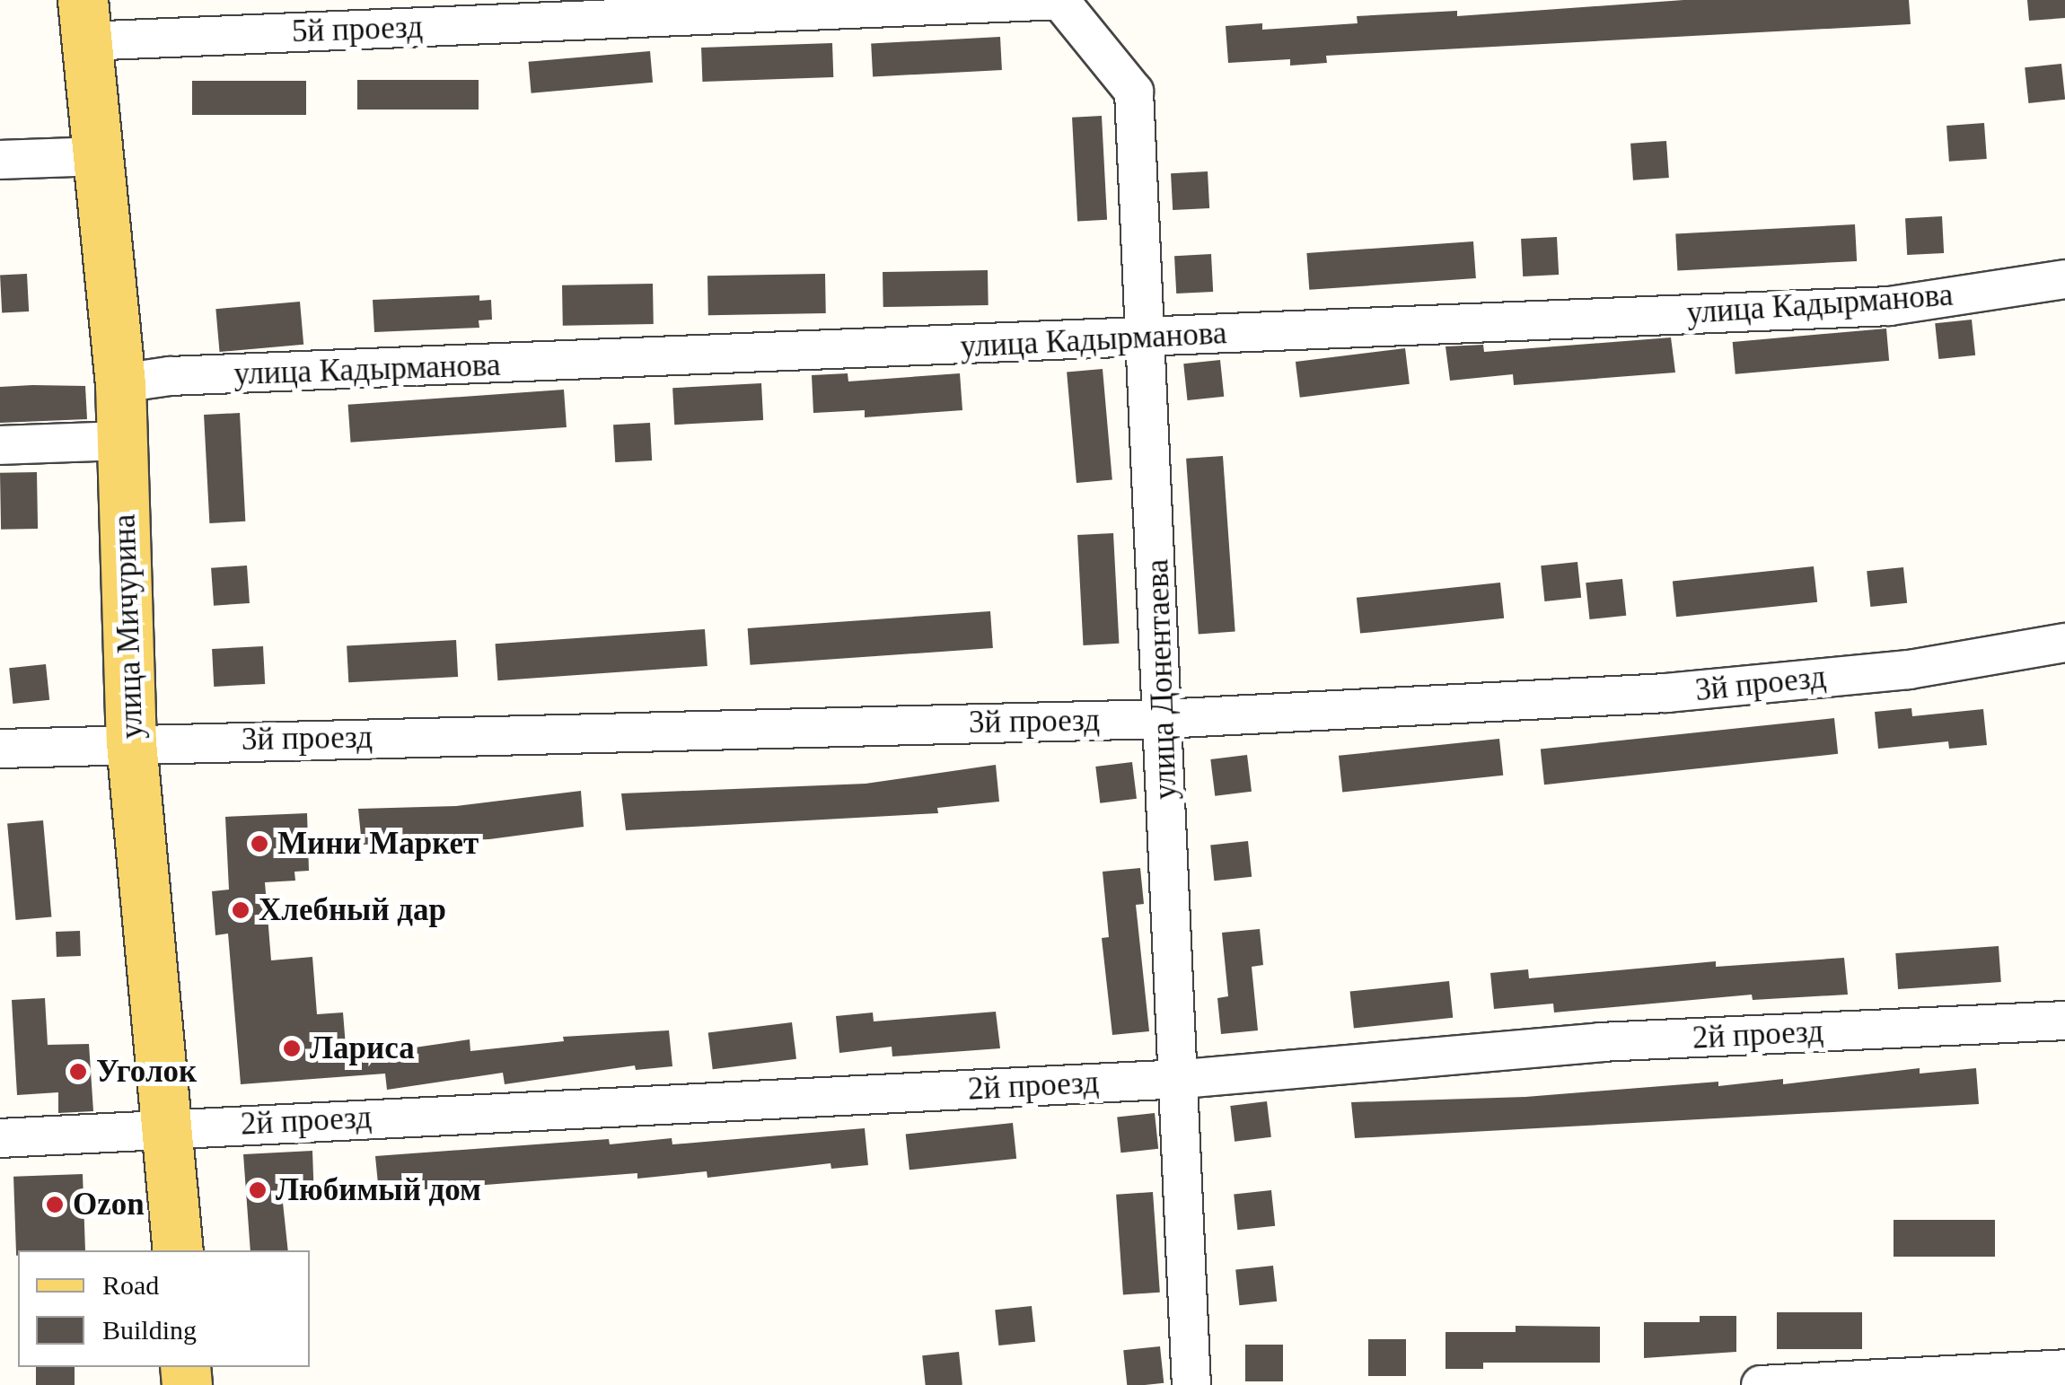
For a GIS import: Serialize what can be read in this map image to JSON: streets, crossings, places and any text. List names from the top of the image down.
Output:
{
  "streets": {
    "main road": ["улица Мичурина"],
    "street": [
      "5й проезд",
      "улица Кадырманова",
      "улица Донентаева",
      "3й проезд",
      "2й проезд"
    ]
  },
  "crossings": [
    ["5й проезд", "улица Мичурина"],
    ["5й проезд", "улица Донентаева"],
    ["улица Кадырманова", "улица Мичурина"],
    ["улица Кадырманова", "улица Донентаева"],
    ["улица Мичурина", "3й проезд"],
    ["улица Мичурина", "2й проезд"],
    ["улица Донентаева", "3й проезд"],
    ["улица Донентаева", "2й проезд"]
  ],
  "places": [
    "Мини Маркет",
    "Хлебный дар",
    "Лариса",
    "Уголок",
    "Любимый дом",
    "Ozon"
  ],
  "legend": ["Road", "Building"]
}
